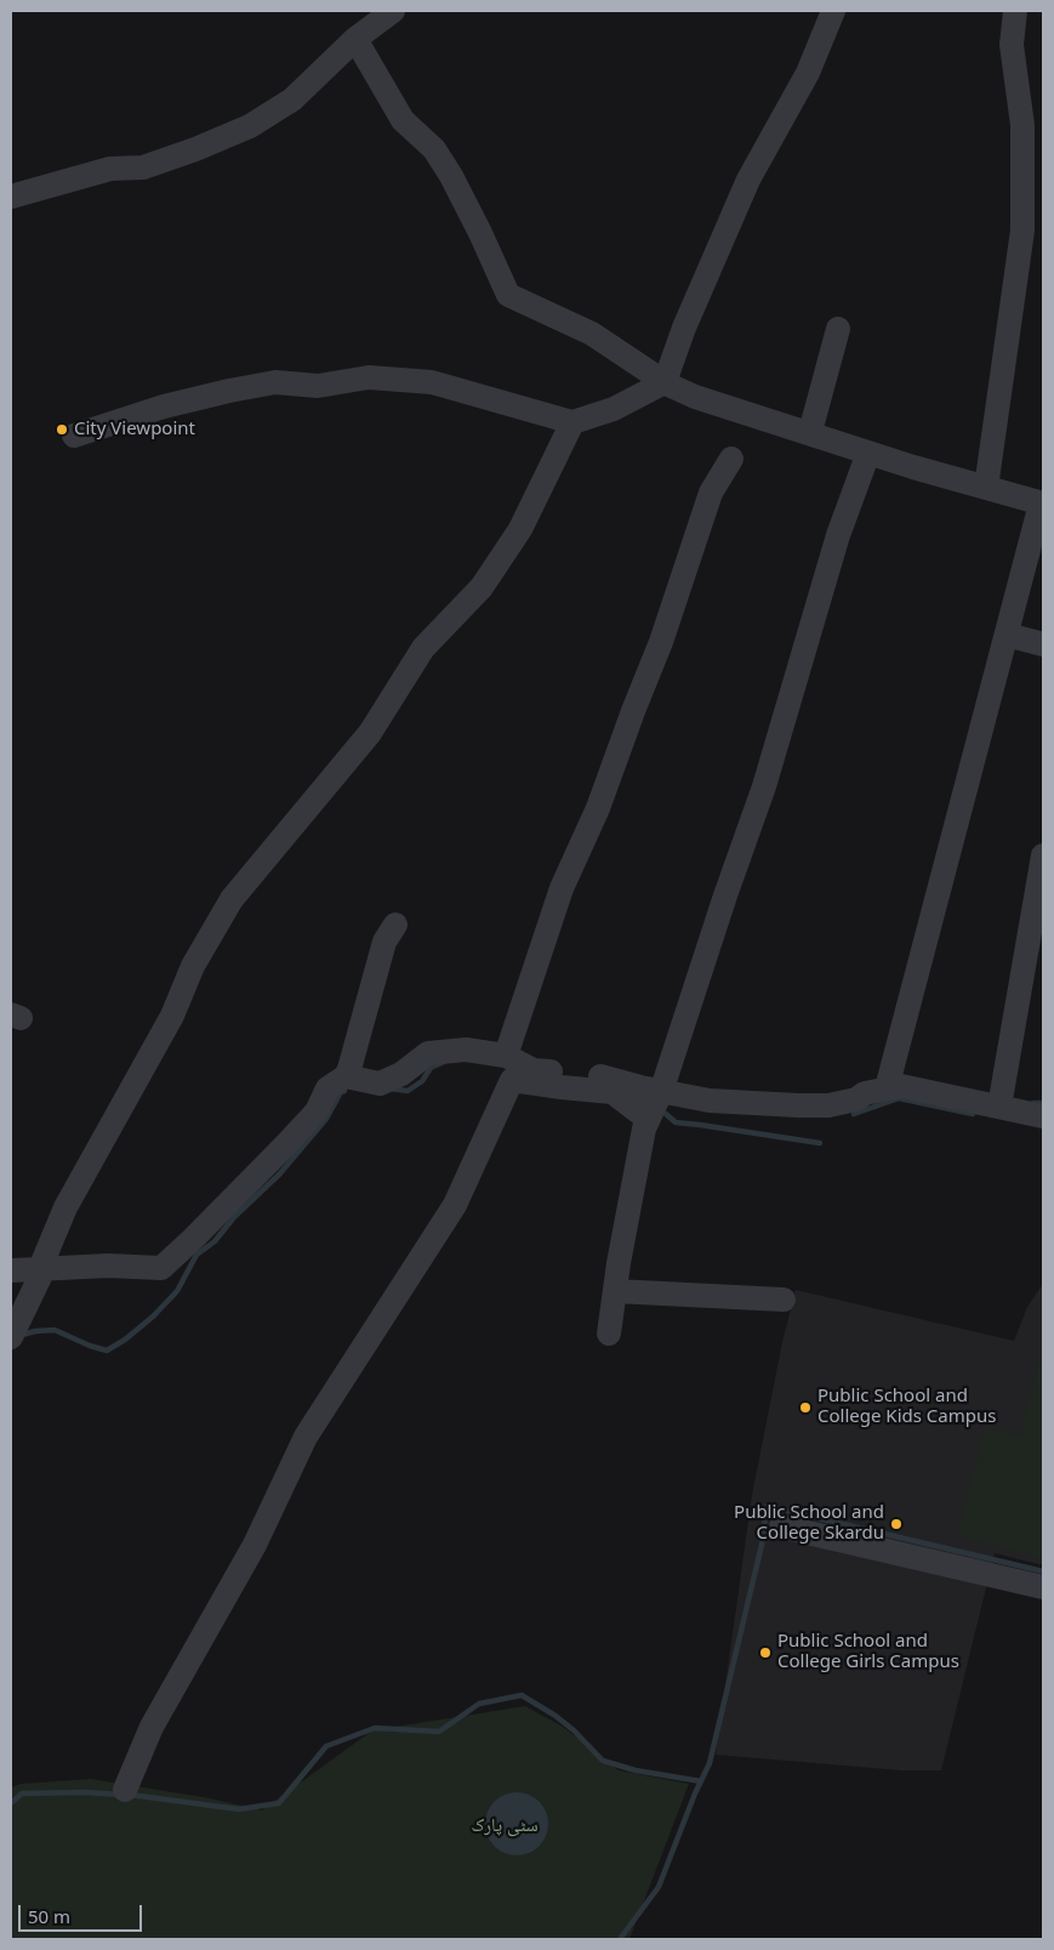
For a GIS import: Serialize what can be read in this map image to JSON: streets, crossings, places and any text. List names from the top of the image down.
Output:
{
  "parks": ["سٹی پارک"],
  "places": [
    "City Viewpoint",
    "Public School and College Kids Campus",
    "Public School and College Skardu",
    "Public School and College Girls Campus"
  ],
  "scale_bar": "50 m"
}
